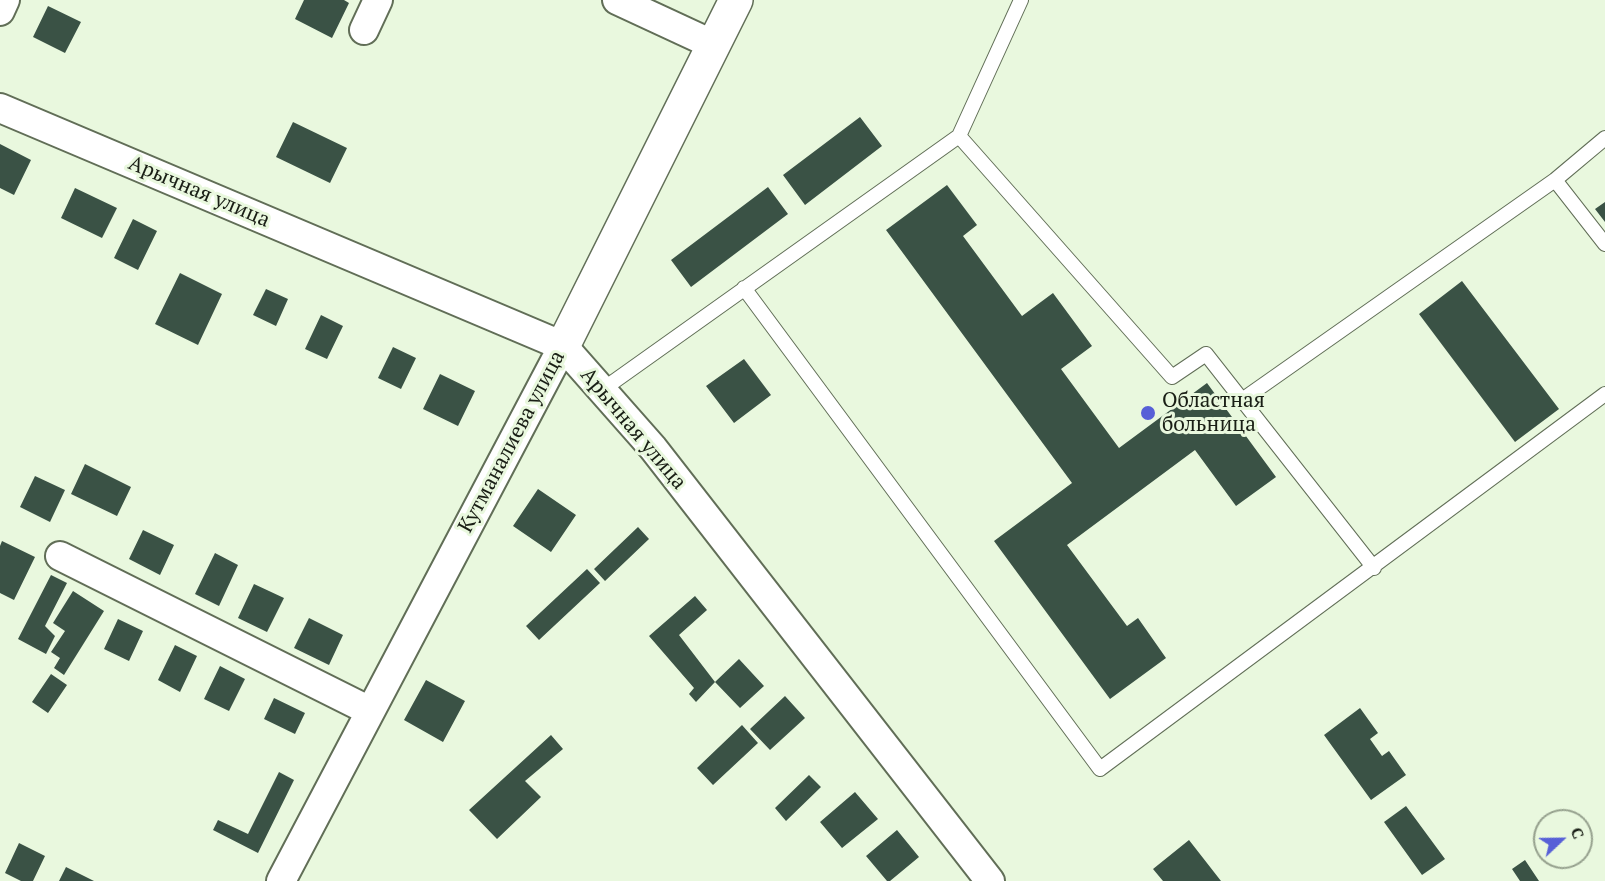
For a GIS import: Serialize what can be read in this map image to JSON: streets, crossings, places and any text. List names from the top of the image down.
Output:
{
  "streets": {
    "street": ["Арычная улица", "Кутманалиева улица"]
  },
  "crossings": [
    ["Арычная улица", "Кутманалиева улица"]
  ],
  "places": ["Областная больница"],
  "north": "right"
}
